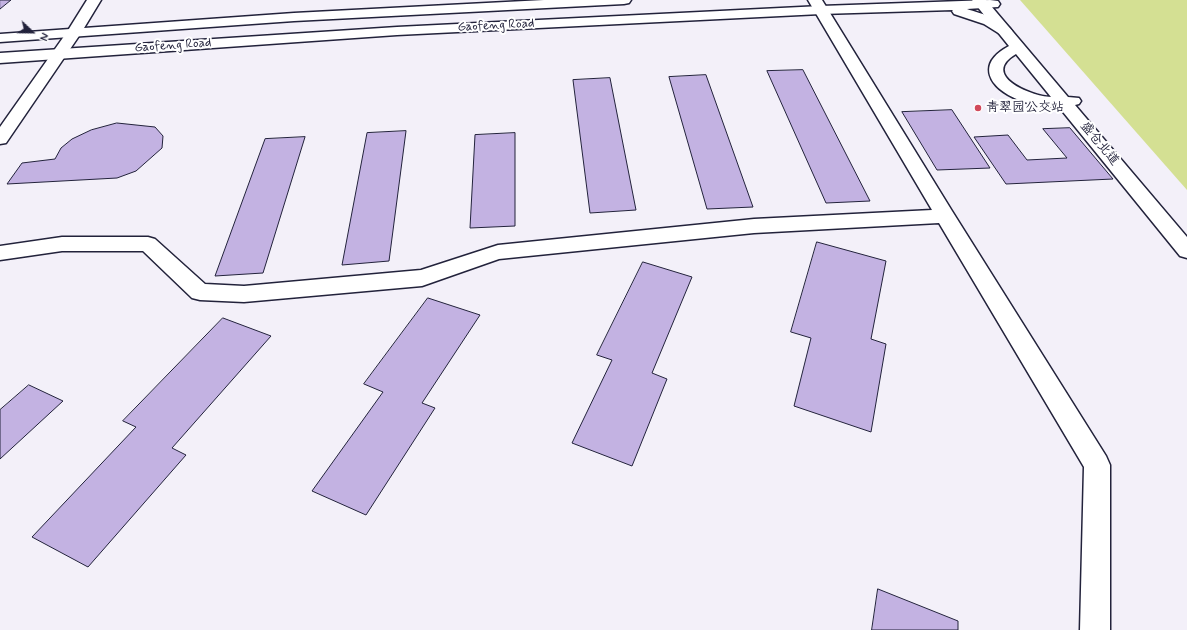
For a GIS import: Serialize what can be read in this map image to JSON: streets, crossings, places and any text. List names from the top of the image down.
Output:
{
  "streets": {
    "main road": ["Gaofeng Road", "盛仓北道"]
  },
  "crossings": [
    ["Gaofeng Road", "盛仓北道"]
  ],
  "places": ["青翠园公交站"],
  "north": "right"
}
